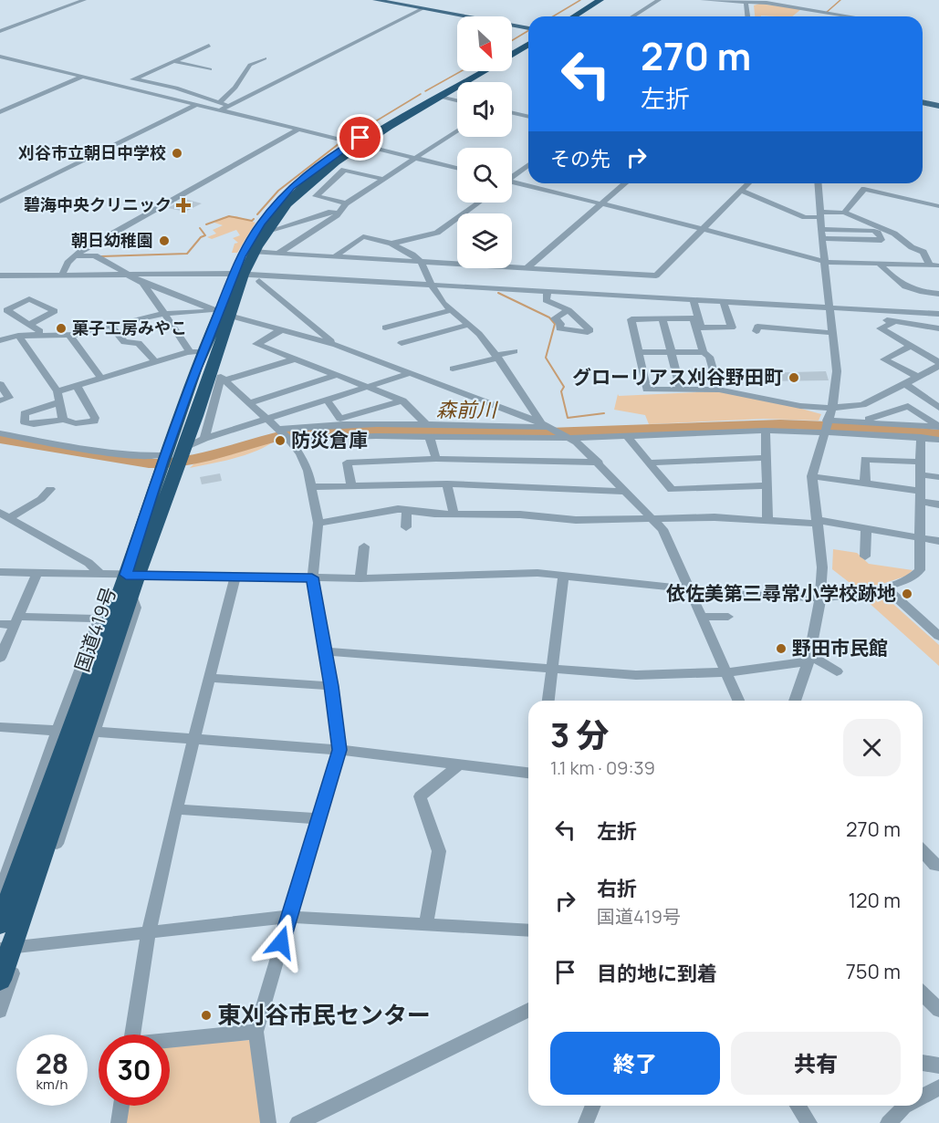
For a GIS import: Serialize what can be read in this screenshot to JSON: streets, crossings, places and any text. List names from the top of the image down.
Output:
{
  "streets": {
    "highway": ["国道419号"]
  },
  "water": ["森前川"],
  "places": {
    "other": [
      "刈谷市立朝日中学校",
      "朝日幼稚園",
      "菓子工房みやこ",
      "グローリアス刈谷野田町",
      "防災倉庫",
      "依佐美第三尋常小学校跡地",
      "野田市民館",
      "東刈谷市民センター"
    ],
    "health": ["碧海中央クリニック"]
  },
  "north": "bottom right",
  "page": {
    "turn": ["270 m", "左折"],
    "then": "その先",
    "heading": ["3 分", "1.1 km · 09:39"],
    "list": [
      {
        "name": "左折",
        "value": "270 m"
      },
      {
        "name": "右折",
        "note": "国道419号",
        "value": "120 m"
      },
      {
        "name": "目的地に到着",
        "value": "750 m"
      }
    ],
    "buttons": ["終了", "共有"],
    "speed": "28 km/h",
    "limit": "30"
  }
}
